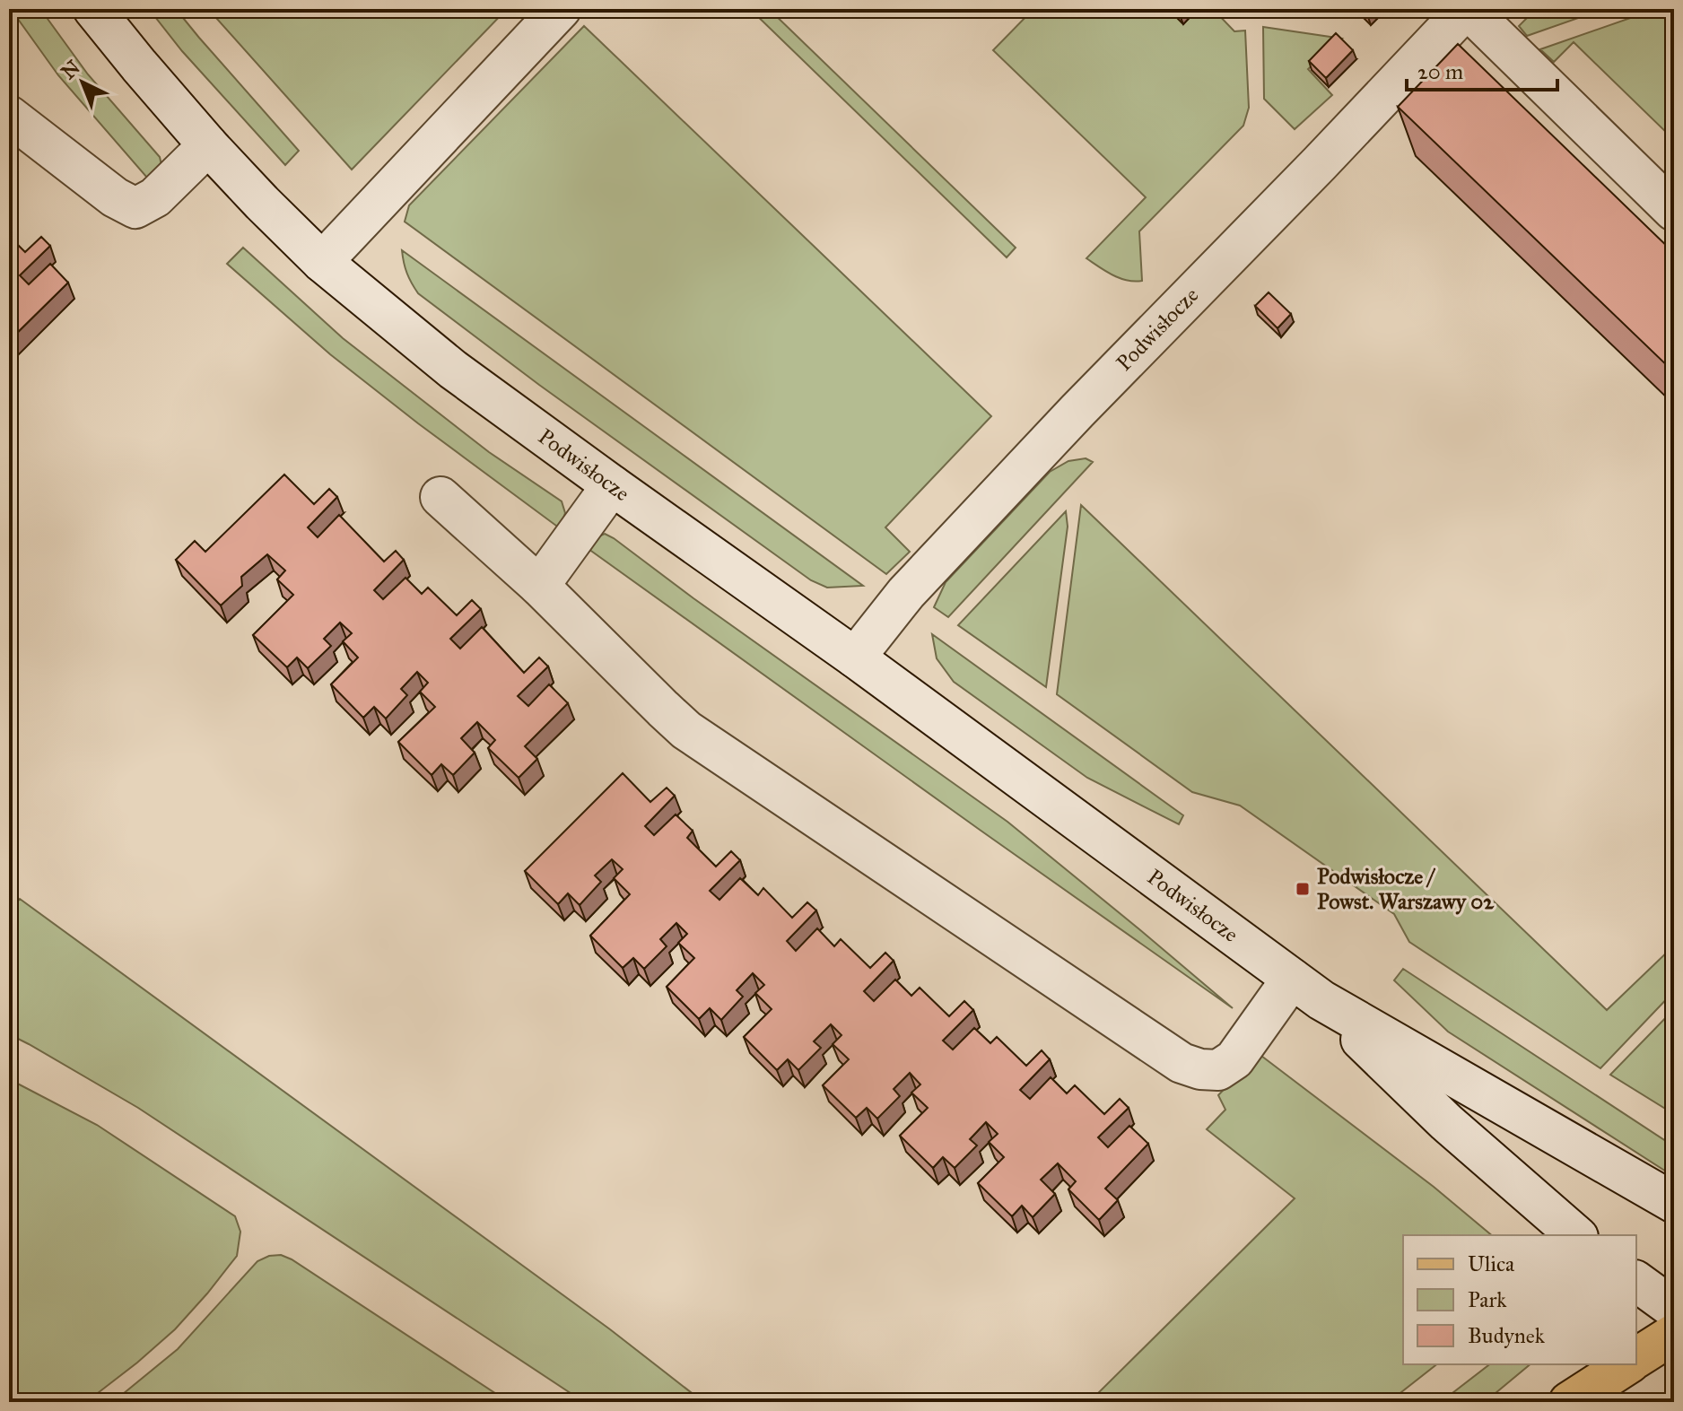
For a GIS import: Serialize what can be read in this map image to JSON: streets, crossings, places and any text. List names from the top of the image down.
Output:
{
  "streets": {
    "street": ["Podwisłocze"]
  },
  "places": {
    "transit": ["Podwisłocze / Powst. Warszawy 02"]
  },
  "legend": ["Ulica", "Park", "Budynek"],
  "scale_bar": "20 m",
  "north": "top left"
}
